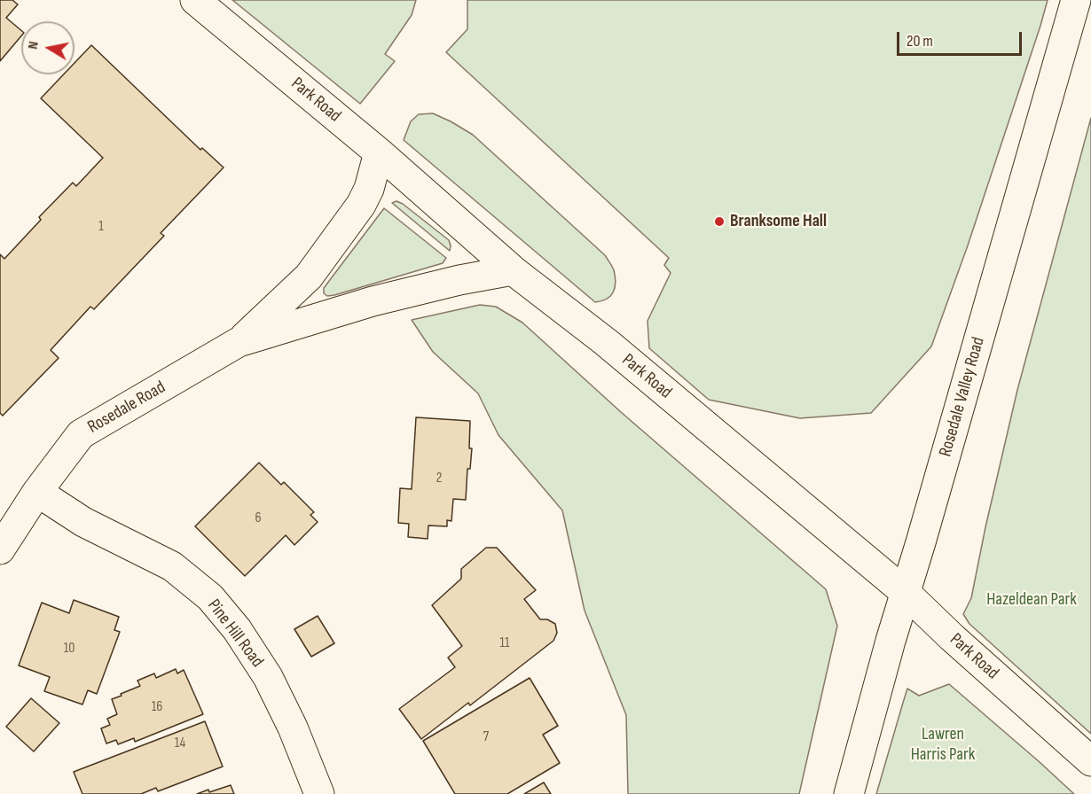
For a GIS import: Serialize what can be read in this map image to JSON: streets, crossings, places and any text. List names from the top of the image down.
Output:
{
  "streets": {
    "street": [
      "Park Road",
      "Rosedale Valley Road",
      "Rosedale Road",
      "Pine Hill Road"
    ]
  },
  "crossings": [
    ["Park Road", "Rosedale Valley Road"],
    ["Park Road", "Rosedale Road"],
    ["Rosedale Road", "Pine Hill Road"]
  ],
  "parks": ["Hazeldean Park", "Lawren Harris Park"],
  "places": ["Branksome Hall"],
  "house_numbers": [
    "1",
    "2",
    "6",
    "11",
    "10",
    "16",
    "7",
    "14"
  ],
  "scale_bar": "20 m",
  "north": "left"
}
